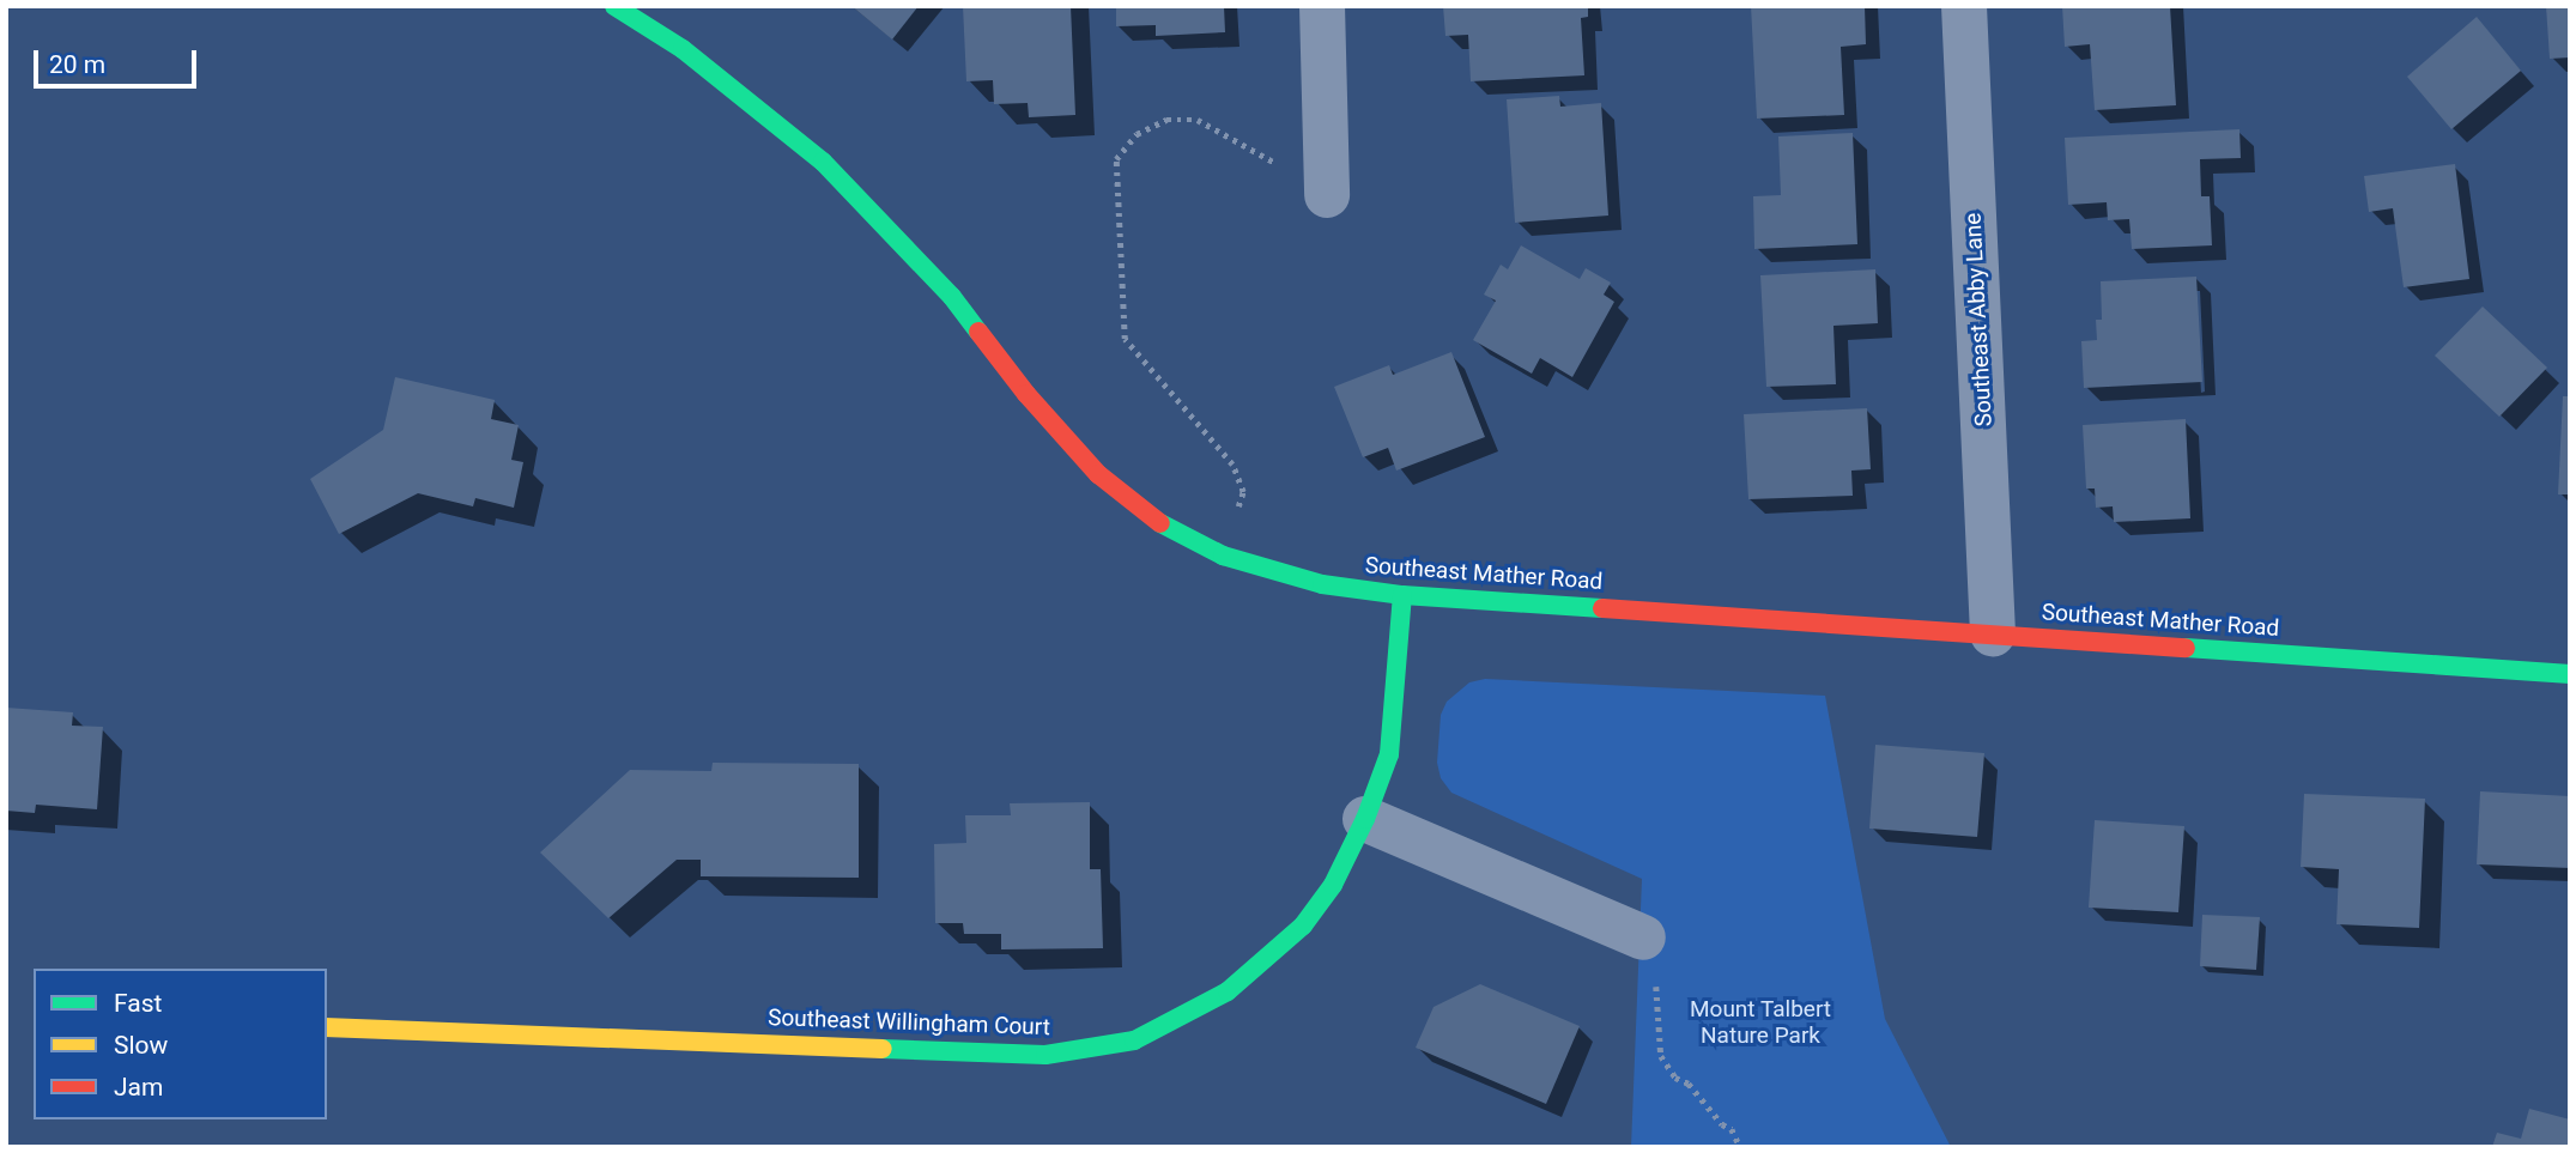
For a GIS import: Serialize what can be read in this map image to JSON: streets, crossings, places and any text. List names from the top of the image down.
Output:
{
  "streets": {
    "street": ["Southeast Abby Lane", "Southeast Mather Road", "Southeast Willingham Court"]
  },
  "crossings": [
    ["Southeast Abby Lane", "Southeast Mather Road"],
    ["Southeast Mather Road", "Southeast Willingham Court"]
  ],
  "parks": ["Mount Talbert Nature Park"],
  "legend": ["Fast", "Slow", "Jam"],
  "scale_bar": "20 m"
}
